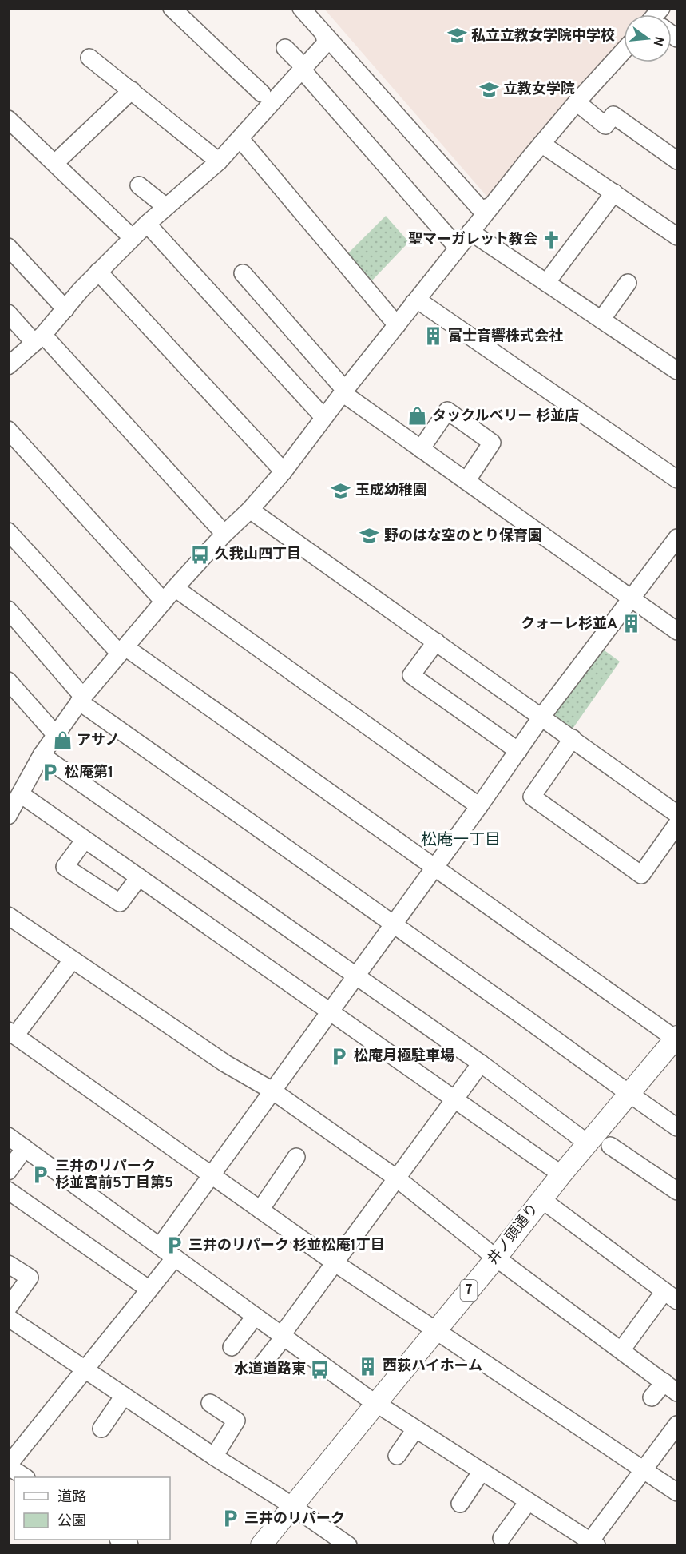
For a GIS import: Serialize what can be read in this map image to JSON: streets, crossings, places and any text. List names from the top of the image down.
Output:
{
  "streets": {
    "main road": ["井ノ頭通り", "7"]
  },
  "districts": ["松庵一丁目"],
  "places": {
    "school or university": [
      "私立立教女学院中学校",
      "立教女学院",
      "玉成幼稚園",
      "野のはな空のとり保育園"
    ],
    "church": ["聖マーガレット教会"],
    "building": ["富士音響株式会社", "クォーレ杉並A", "西荻ハイホーム"],
    "shop": ["タックルベリー 杉並店", "アサノ"],
    "bus stop": ["久我山四丁目", "水道道路東"],
    "parking": [
      "松庵第1",
      "松庵月極駐車場",
      "三井のリパーク 杉並宮前5丁目第5",
      "三井のリパーク 杉並松庵1丁目",
      "三井のリパーク"
    ]
  },
  "legend": ["道路", "公園"],
  "north": "right"
}
